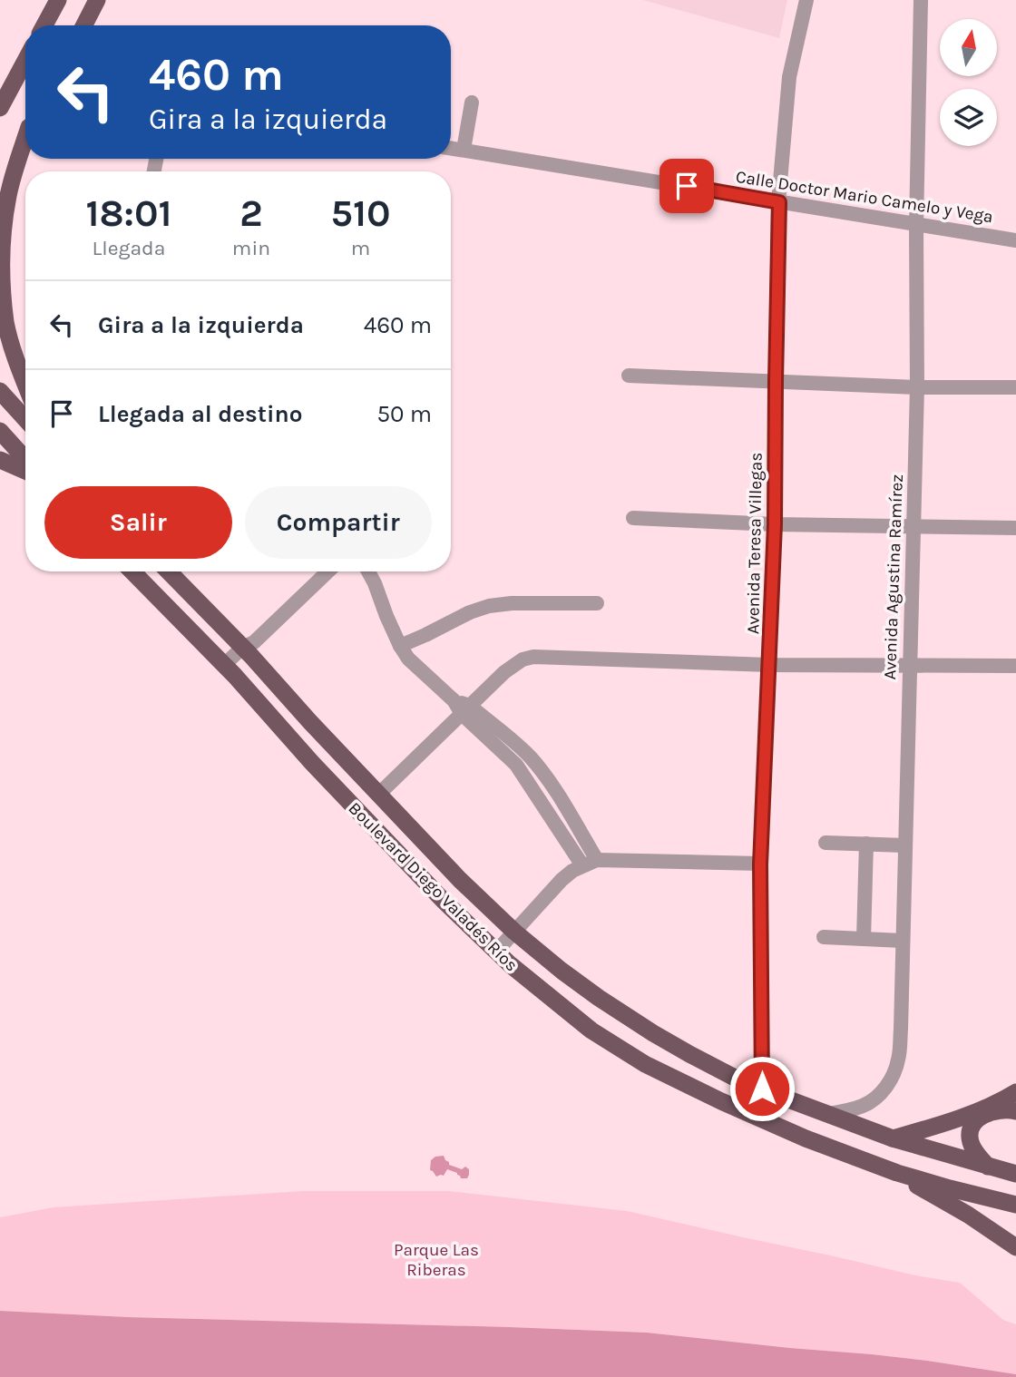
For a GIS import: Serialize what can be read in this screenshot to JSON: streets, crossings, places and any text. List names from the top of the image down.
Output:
{
  "streets": {
    "main road": ["Boulevard Diego Valadés Ríos"],
    "street": ["Calle Doctor Mario Camelo y Vega", "Avenida Teresa Villegas", "Avenida Agustina Ramírez"]
  },
  "crossings": [
    ["Calle Doctor Mario Camelo y Vega", "Avenida Teresa Villegas"],
    ["Calle Doctor Mario Camelo y Vega", "Avenida Agustina Ramírez"],
    ["Avenida Teresa Villegas", "Boulevard Diego Valadés Ríos"],
    ["Avenida Agustina Ramírez", "Boulevard Diego Valadés Ríos"]
  ],
  "parks": ["Parque Las Riberas"],
  "north": "top",
  "page": {
    "turn": ["460 m", "Gira a la izquierda"],
    "eta": [
      "18:01",
      "Llegada",
      "2",
      "min",
      "510",
      "m"
    ],
    "list": [
      {
        "name": "Gira a la izquierda",
        "value": "460 m"
      },
      {
        "name": "Llegada al destino",
        "value": "50 m"
      }
    ],
    "buttons": ["Salir", "Compartir"]
  }
}
